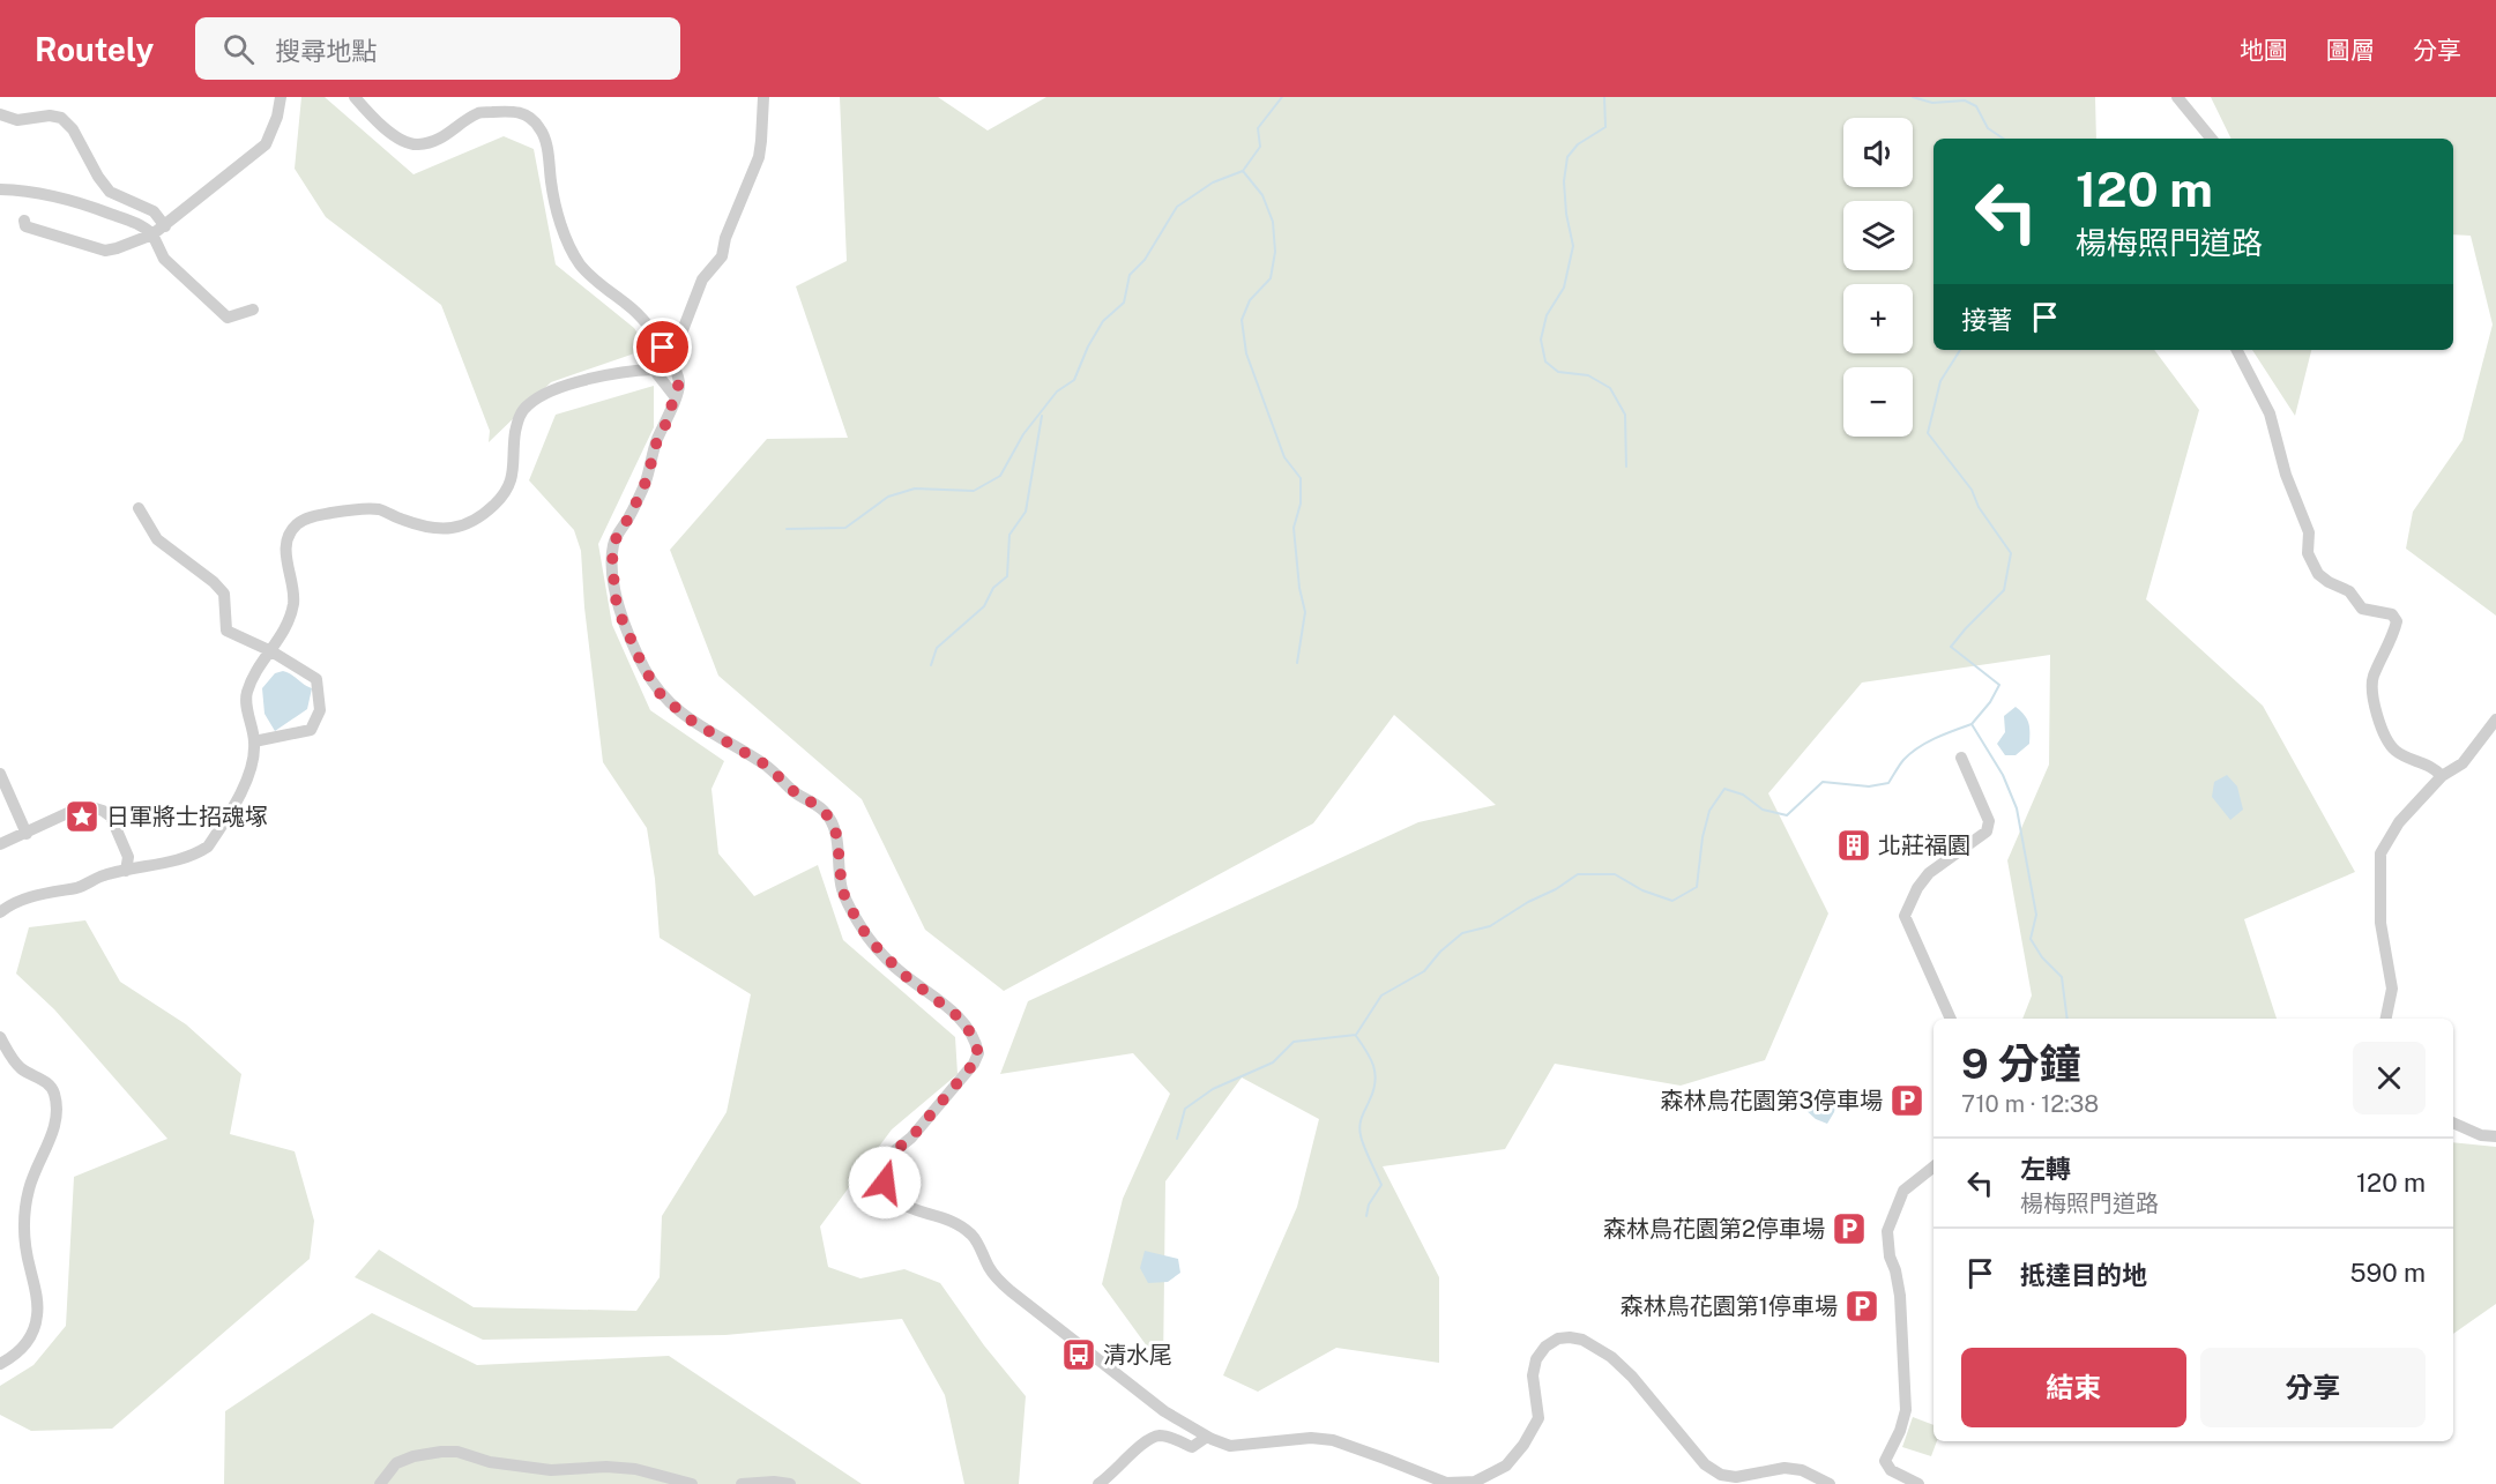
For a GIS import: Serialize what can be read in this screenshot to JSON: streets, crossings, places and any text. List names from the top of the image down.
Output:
{
  "places": {
    "place": ["日軍將士招魂塚"],
    "building": ["北莊福園"],
    "parking": ["森林鳥花園第3停車場", "森林鳥花園第2停車場", "森林鳥花園第1停車場"],
    "bus stop": ["清水尾"]
  },
  "page": {
    "header": "Routely",
    "search": "搜尋地點",
    "nav": ["地圖", "圖層", "分享"],
    "map_buttons": ["+", "−"],
    "turn": ["120 m", "楊梅照門道路"],
    "then": "接著",
    "heading": ["9 分鐘", "710 m · 12:38"],
    "list": [
      {
        "name": "左轉",
        "note": "楊梅照門道路",
        "value": "120 m"
      },
      {
        "name": "抵達目的地",
        "value": "590 m"
      }
    ],
    "buttons": ["結束", "分享"]
  }
}
